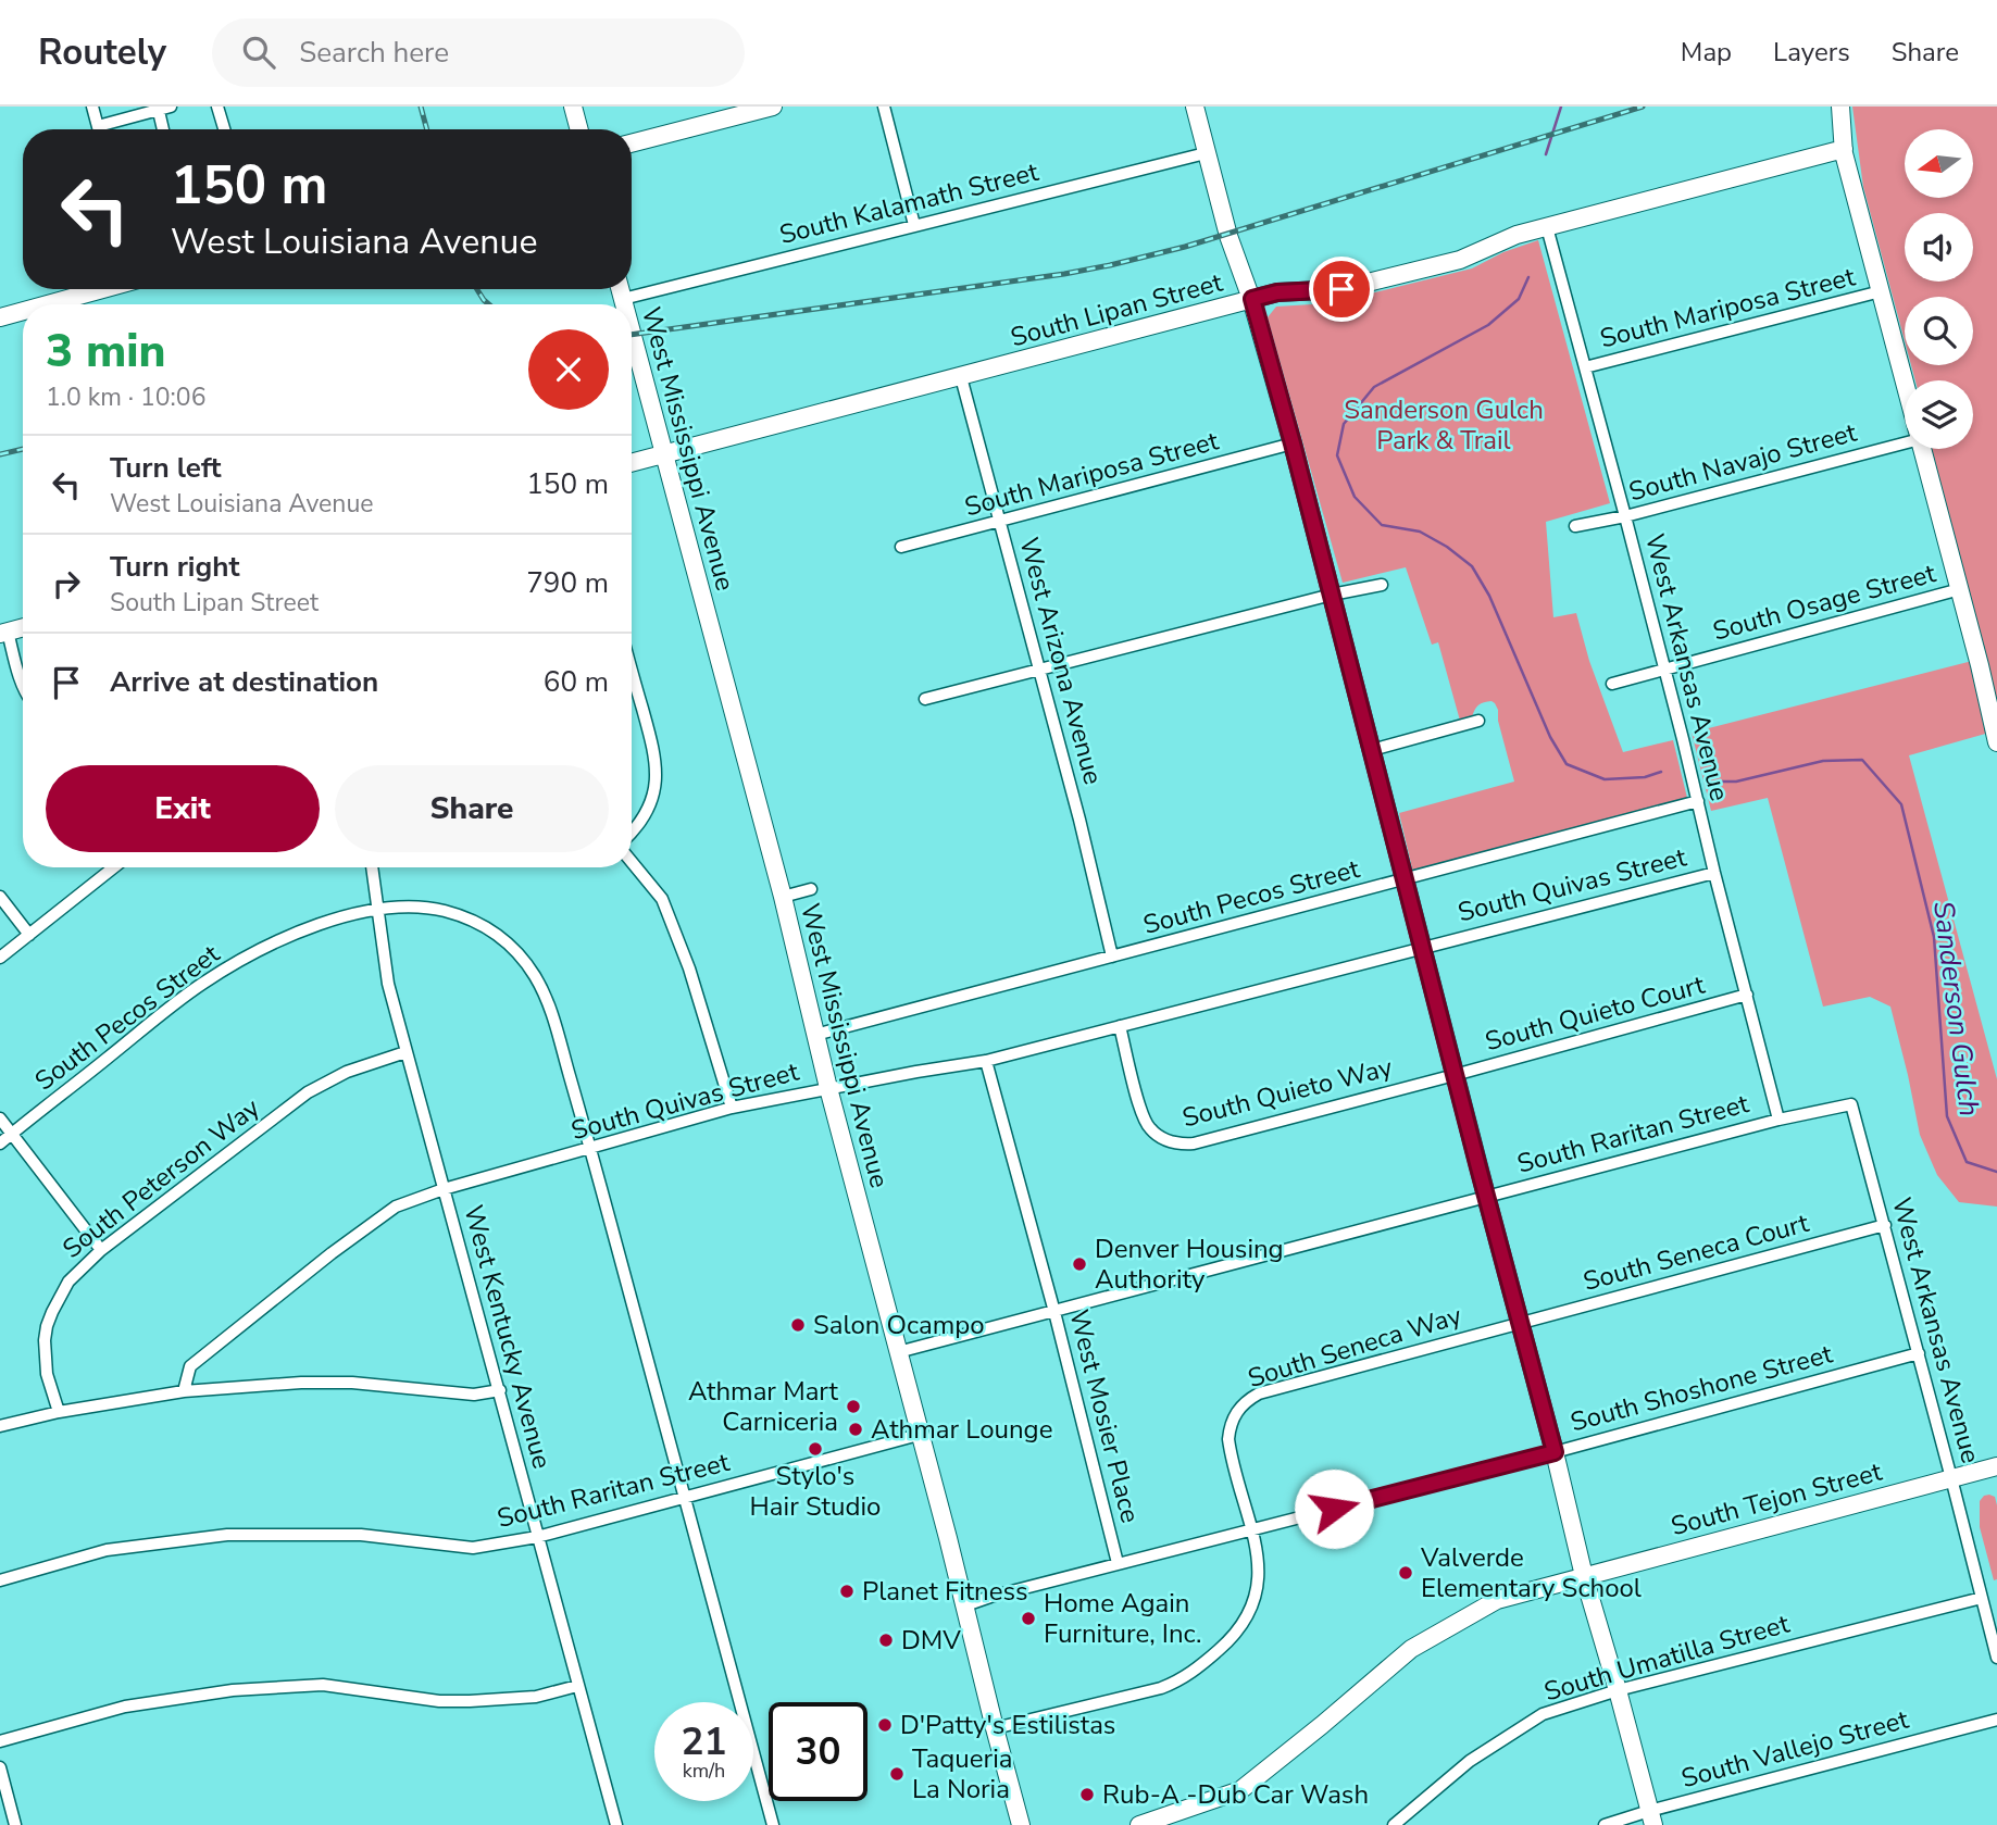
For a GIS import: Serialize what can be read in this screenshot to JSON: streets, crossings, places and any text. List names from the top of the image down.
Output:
{
  "streets": {
    "street": [
      "South Kalamath Street",
      "South Mariposa Street",
      "South Lipan Street",
      "West Mississippi Avenue",
      "South Navajo Street",
      "South Osage Street",
      "West Arizona Avenue",
      "West Arkansas Avenue",
      "South Quivas Street",
      "South Pecos Street",
      "South Quieto Court",
      "South Quieto Way",
      "South Raritan Street",
      "South Peterson Way",
      "South Seneca Court",
      "West Kentucky Avenue",
      "South Seneca Way",
      "South Shoshone Street",
      "West Mosier Place",
      "South Tejon Street",
      "South Umatilla Street",
      "South Vallejo Street"
    ]
  },
  "crossings": [
    ["South Kalamath Street", "West Mississippi Avenue"],
    ["South Mariposa Street", "West Arizona Avenue"],
    ["South Mariposa Street", "West Arkansas Avenue"],
    ["South Lipan Street", "West Mississippi Avenue"],
    ["South Lipan Street", "West Arizona Avenue"],
    ["South Lipan Street", "West Arkansas Avenue"],
    ["West Mississippi Avenue", "South Quivas Street"],
    ["West Mississippi Avenue", "South Pecos Street"],
    ["West Mississippi Avenue", "South Raritan Street"],
    ["West Mississippi Avenue", "South Seneca Way"],
    ["West Mississippi Avenue", "South Shoshone Street"],
    ["South Navajo Street", "West Arkansas Avenue"],
    ["South Osage Street", "West Arkansas Avenue"],
    ["West Arizona Avenue", "South Pecos Street"],
    ["West Arkansas Avenue", "South Quivas Street"],
    ["West Arkansas Avenue", "South Pecos Street"],
    ["West Arkansas Avenue", "South Quieto Court"],
    ["West Arkansas Avenue", "South Raritan Street"],
    ["West Arkansas Avenue", "South Seneca Court"],
    ["West Arkansas Avenue", "South Shoshone Street"],
    ["West Arkansas Avenue", "South Tejon Street"],
    ["West Arkansas Avenue", "South Umatilla Street"],
    ["South Quivas Street", "South Pecos Street"],
    ["South Quivas Street", "South Quieto Way"],
    ["South Quivas Street", "West Kentucky Avenue"],
    ["South Quivas Street", "West Mosier Place"],
    ["South Pecos Street", "South Raritan Street"],
    ["South Pecos Street", "West Kentucky Avenue"],
    ["South Quieto Court", "South Quieto Way"],
    ["South Raritan Street", "West Kentucky Avenue"],
    ["South Raritan Street", "West Mosier Place"],
    ["South Peterson Way", "West Kentucky Avenue"],
    ["South Seneca Court", "South Seneca Way"],
    ["South Seneca Way", "South Shoshone Street"],
    ["South Shoshone Street", "West Mosier Place"]
  ],
  "water": ["Sanderson Gulch"],
  "parks": ["Sanderson Gulch Park & Trail"],
  "places": [
    "Denver Housing Authority",
    "Salon Ocampo",
    "Athmar Mart Carniceria",
    "Athmar Lounge",
    "Stylo's Hair Studio",
    "Valverde Elementary School",
    "Planet Fitness",
    "Home Again Furniture, Inc.",
    "DMV",
    "D'Patty's Estilistas",
    "Taqueria La Noria",
    "Rub-A -Dub Car Wash"
  ],
  "north": "left",
  "page": {
    "header": "Routely",
    "search": "Search here",
    "nav": ["Map", "Layers", "Share"],
    "turn": ["150 m", "West Louisiana Avenue"],
    "heading": ["3 min", "1.0 km · 10:06"],
    "list": [
      {
        "name": "Turn left",
        "note": "West Louisiana Avenue",
        "value": "150 m"
      },
      {
        "name": "Turn right",
        "note": "South Lipan Street",
        "value": "790 m"
      },
      {
        "name": "Arrive at destination",
        "value": "60 m"
      }
    ],
    "buttons": ["Exit", "Share"],
    "speed": "21 km/h",
    "limit": "30"
  }
}
